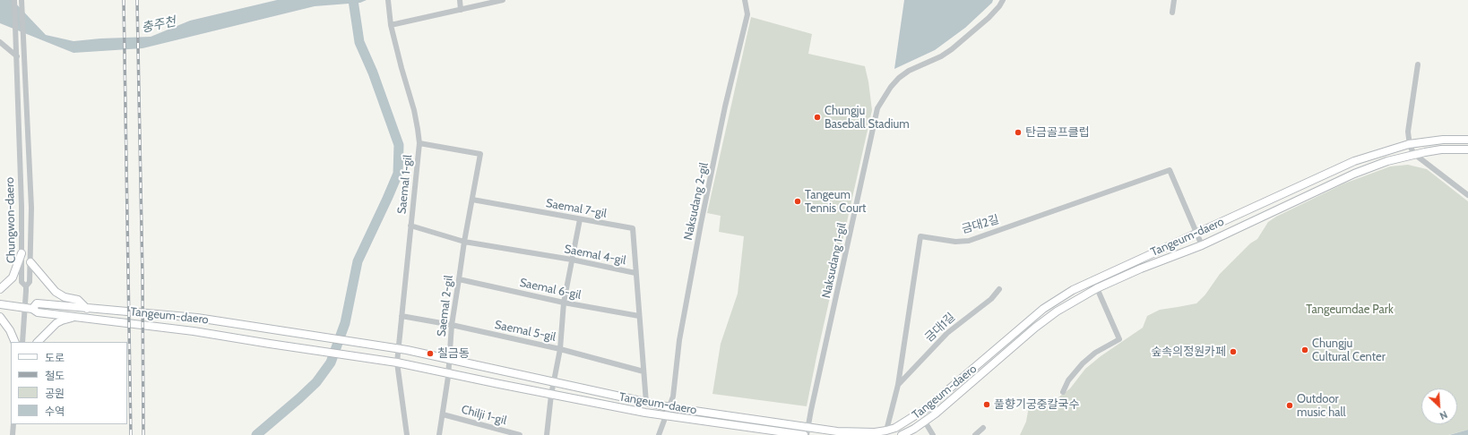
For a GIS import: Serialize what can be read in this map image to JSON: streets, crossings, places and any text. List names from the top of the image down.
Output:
{
  "streets": {
    "main road": ["Tangeum-daero"],
    "street": [
      "Saemal 1-gil",
      "Naksudang 2-gil",
      "Saemal 7-gil",
      "Chungwon-daero",
      "금대2길",
      "Saemal 4-gil",
      "Naksudang 1-gil",
      "Saemal 6-gil",
      "Saemal 2-gil",
      "금대1길",
      "Saemal 5-gil",
      "Chilji 1-gil"
    ]
  },
  "crossings": [
    ["Saemal 1-gil", "Tangeum-daero"],
    ["Saemal 1-gil", "Saemal 4-gil"],
    ["Saemal 1-gil", "Saemal 2-gil"],
    ["Saemal 1-gil", "Saemal 5-gil"],
    ["Naksudang 2-gil", "Tangeum-daero"],
    ["Saemal 7-gil", "Saemal 4-gil"],
    ["Saemal 7-gil", "Saemal 2-gil"],
    ["Chungwon-daero", "Tangeum-daero"],
    ["금대2길", "Tangeum-daero"],
    ["금대2길", "금대1길"],
    ["Tangeum-daero", "Saemal 4-gil"],
    ["Tangeum-daero", "Naksudang 1-gil"],
    ["Tangeum-daero", "Saemal 2-gil"],
    ["Saemal 4-gil", "Saemal 6-gil"],
    ["Saemal 4-gil", "Saemal 2-gil"],
    ["Saemal 4-gil", "Saemal 5-gil"],
    ["Saemal 6-gil", "Saemal 2-gil"],
    ["Saemal 2-gil", "Saemal 5-gil"],
    ["Saemal 2-gil", "Chilji 1-gil"]
  ],
  "water": ["충주천"],
  "parks": ["Tangeumdae Park"],
  "places": [
    "Chungju Baseball Stadium",
    "탄금골프클럽",
    "Tangeum Tennis Court",
    "Chungju Cultural Center",
    "숲속의정원카페",
    "칠금동",
    "풀향기궁중칼국수",
    "Outdoor music hall"
  ],
  "legend": [
    "도로",
    "철도",
    "공원",
    "수역"
  ],
  "north": "bottom right"
}
